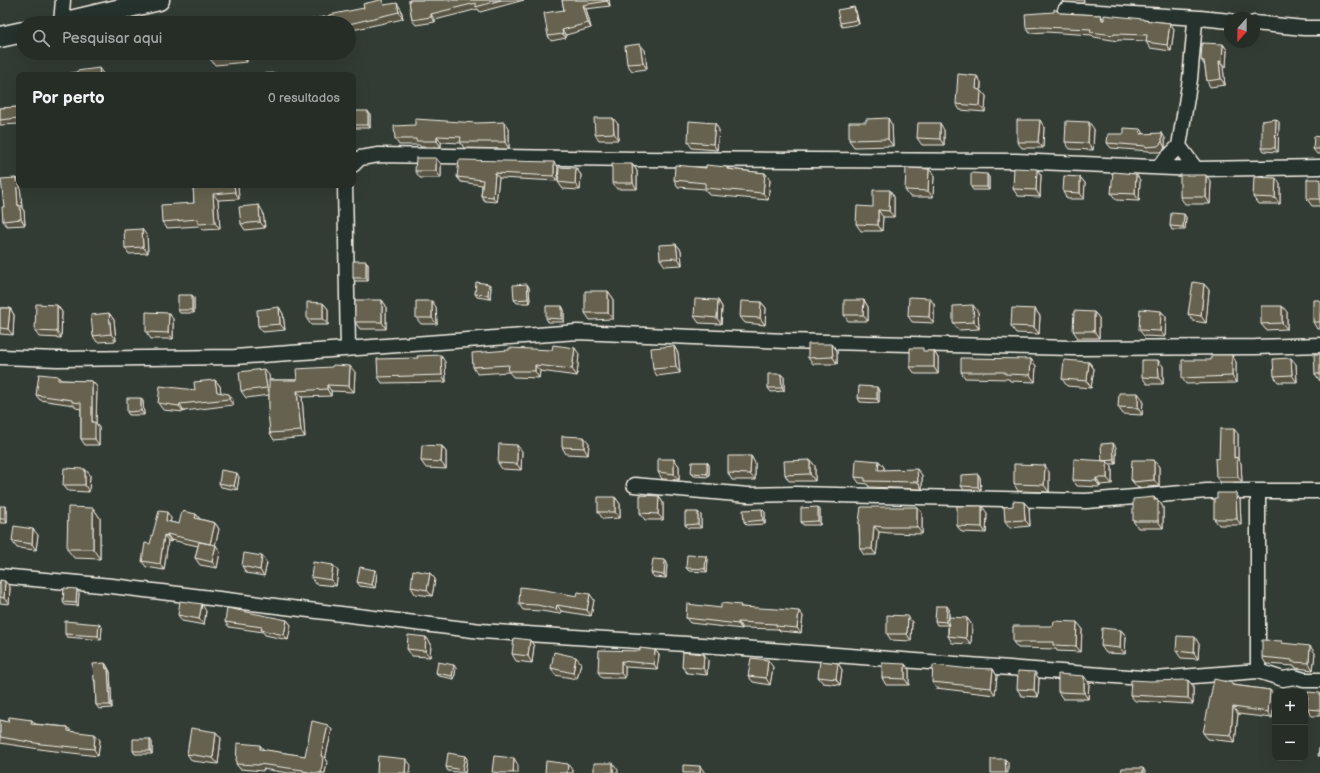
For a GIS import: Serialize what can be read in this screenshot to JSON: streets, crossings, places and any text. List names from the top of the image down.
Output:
{
  "north": "bottom",
  "page": {
    "search": "Pesquisar aqui",
    "heading": ["Por perto", "0 resultados"],
    "map_buttons": ["+", "−"]
  }
}
